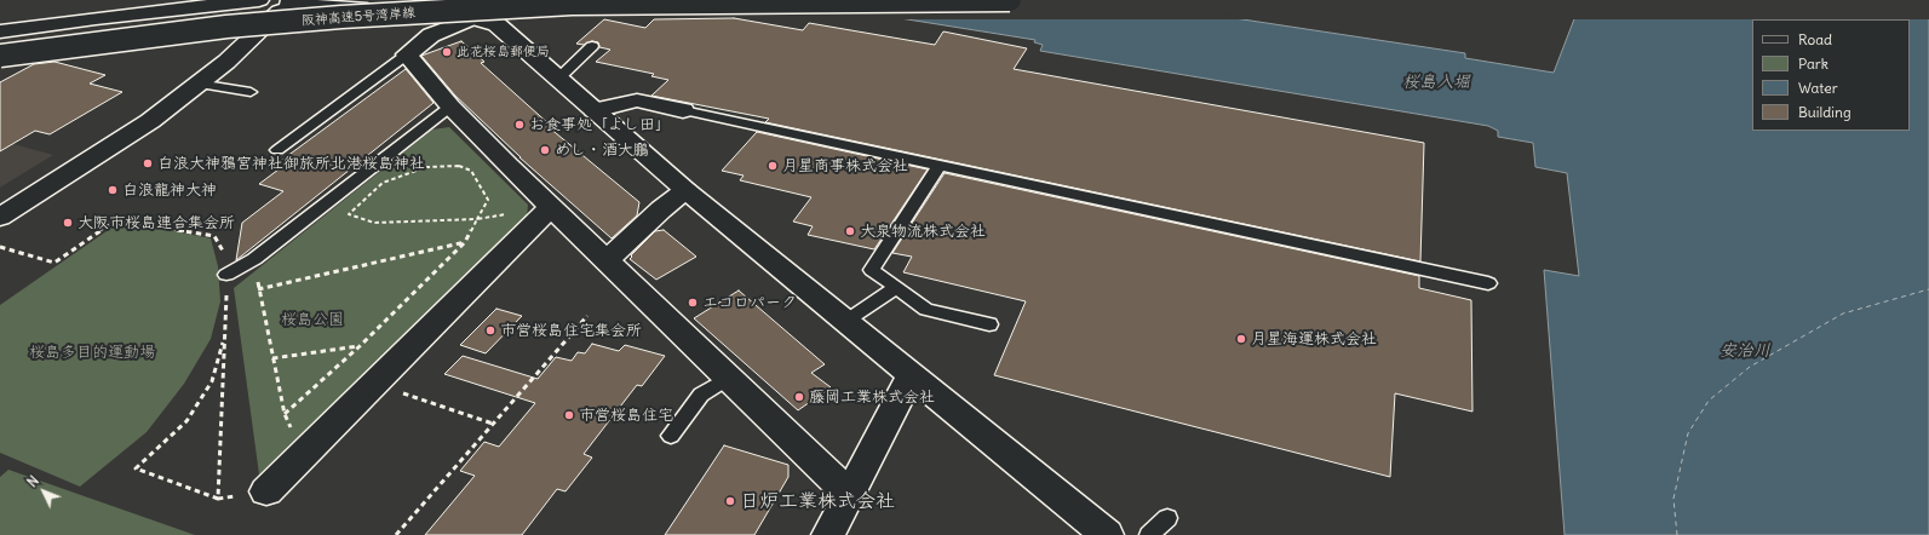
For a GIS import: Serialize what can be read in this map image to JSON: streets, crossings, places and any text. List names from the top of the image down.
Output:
{
  "streets": {
    "main road": ["阪神高速5号湾岸線"]
  },
  "water": ["桜島入堀", "安治川"],
  "parks": ["桜島公園", "桜島多目的運動場"],
  "places": [
    "此花桜島郵便局",
    "お食事処「よし田」",
    "めし・酒大鵬",
    "白浪大神鴉宮神社御旅所北港桜島神社",
    "月星商事株式会社",
    "白浪龍神大神",
    "大阪市桜島連合集会所",
    "大泉物流株式会社",
    "エコロパーク",
    "市営桜島住宅集会所",
    "月星海運株式会社",
    "藤岡工業株式会社",
    "市営桜島住宅",
    "日炉工業株式会社"
  ],
  "legend": [
    "Road",
    "Park",
    "Water",
    "Building"
  ],
  "north": "top left"
}
